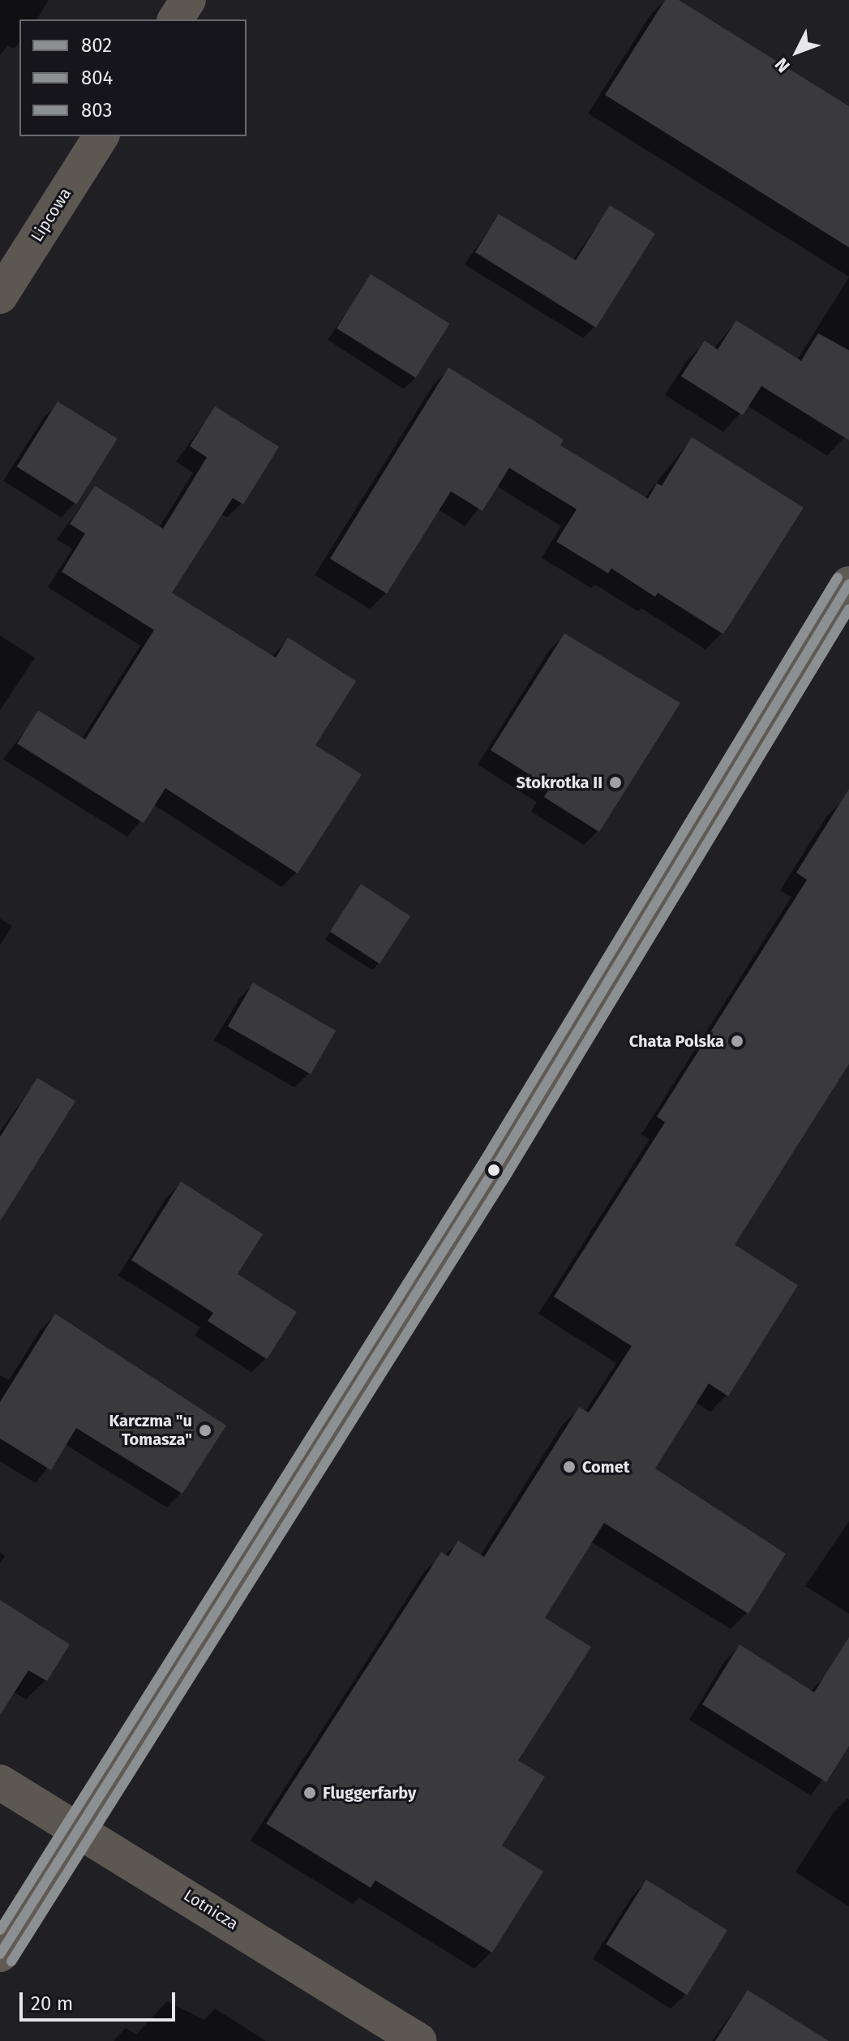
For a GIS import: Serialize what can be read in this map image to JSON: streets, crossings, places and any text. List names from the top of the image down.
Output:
{
  "streets": {
    "street": ["Lipcowa", "Lotnicza"]
  },
  "places": [
    "Stokrotka II",
    "Chata Polska",
    "Karczma \"u Tomasza\"",
    "Comet",
    "Fluggerfarby"
  ],
  "lines": ["transit line 803", "transit line 802", "transit line 804"],
  "legend": ["802", "804", "803"],
  "scale_bar": "20 m",
  "north": "bottom left"
}
